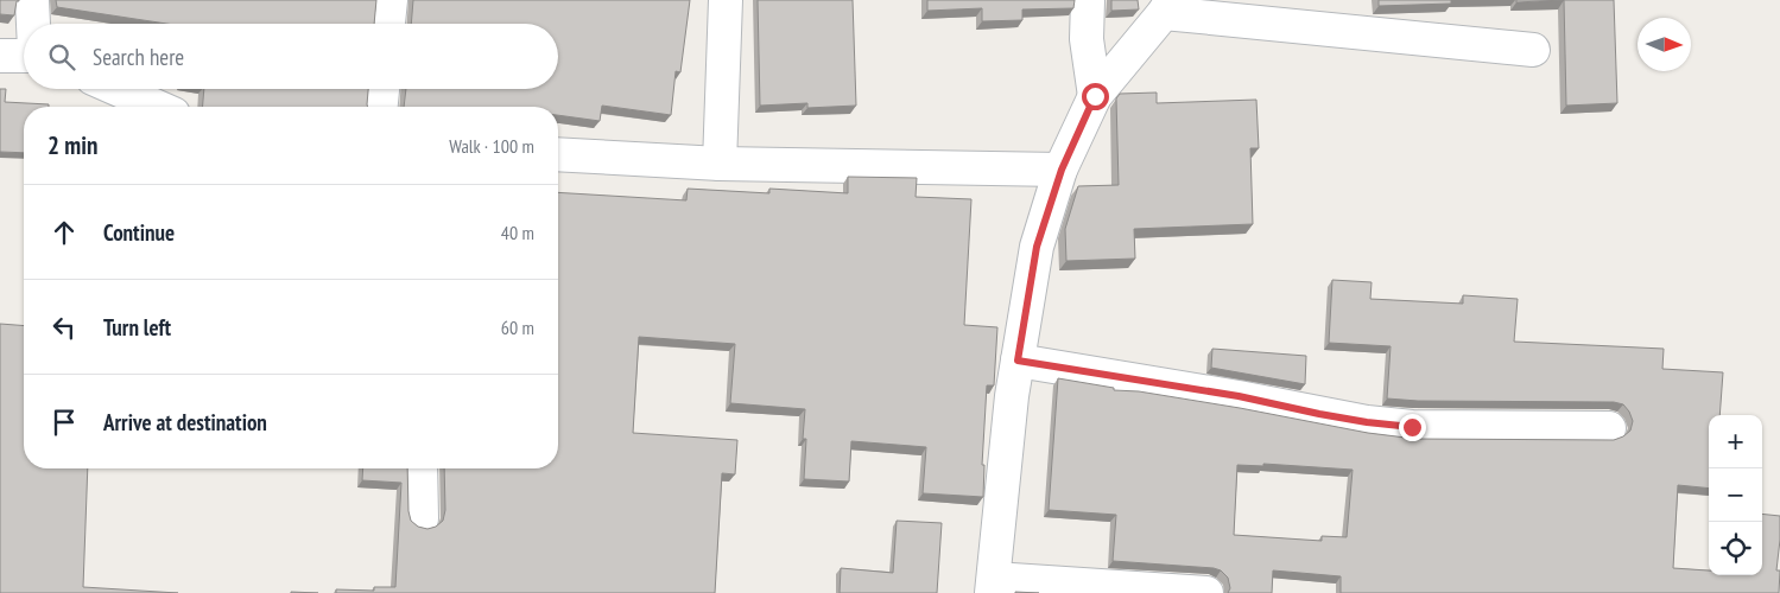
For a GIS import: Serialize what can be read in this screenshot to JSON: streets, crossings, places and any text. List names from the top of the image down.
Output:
{
  "north": "right",
  "page": {
    "search": "Search here",
    "heading": ["2 min", "Walk · 100 m"],
    "list": [
      ["Continue", "40 m"],
      ["Turn left", "60 m"],
      "Arrive at destination"
    ],
    "map_buttons": ["+", "−"]
  }
}
